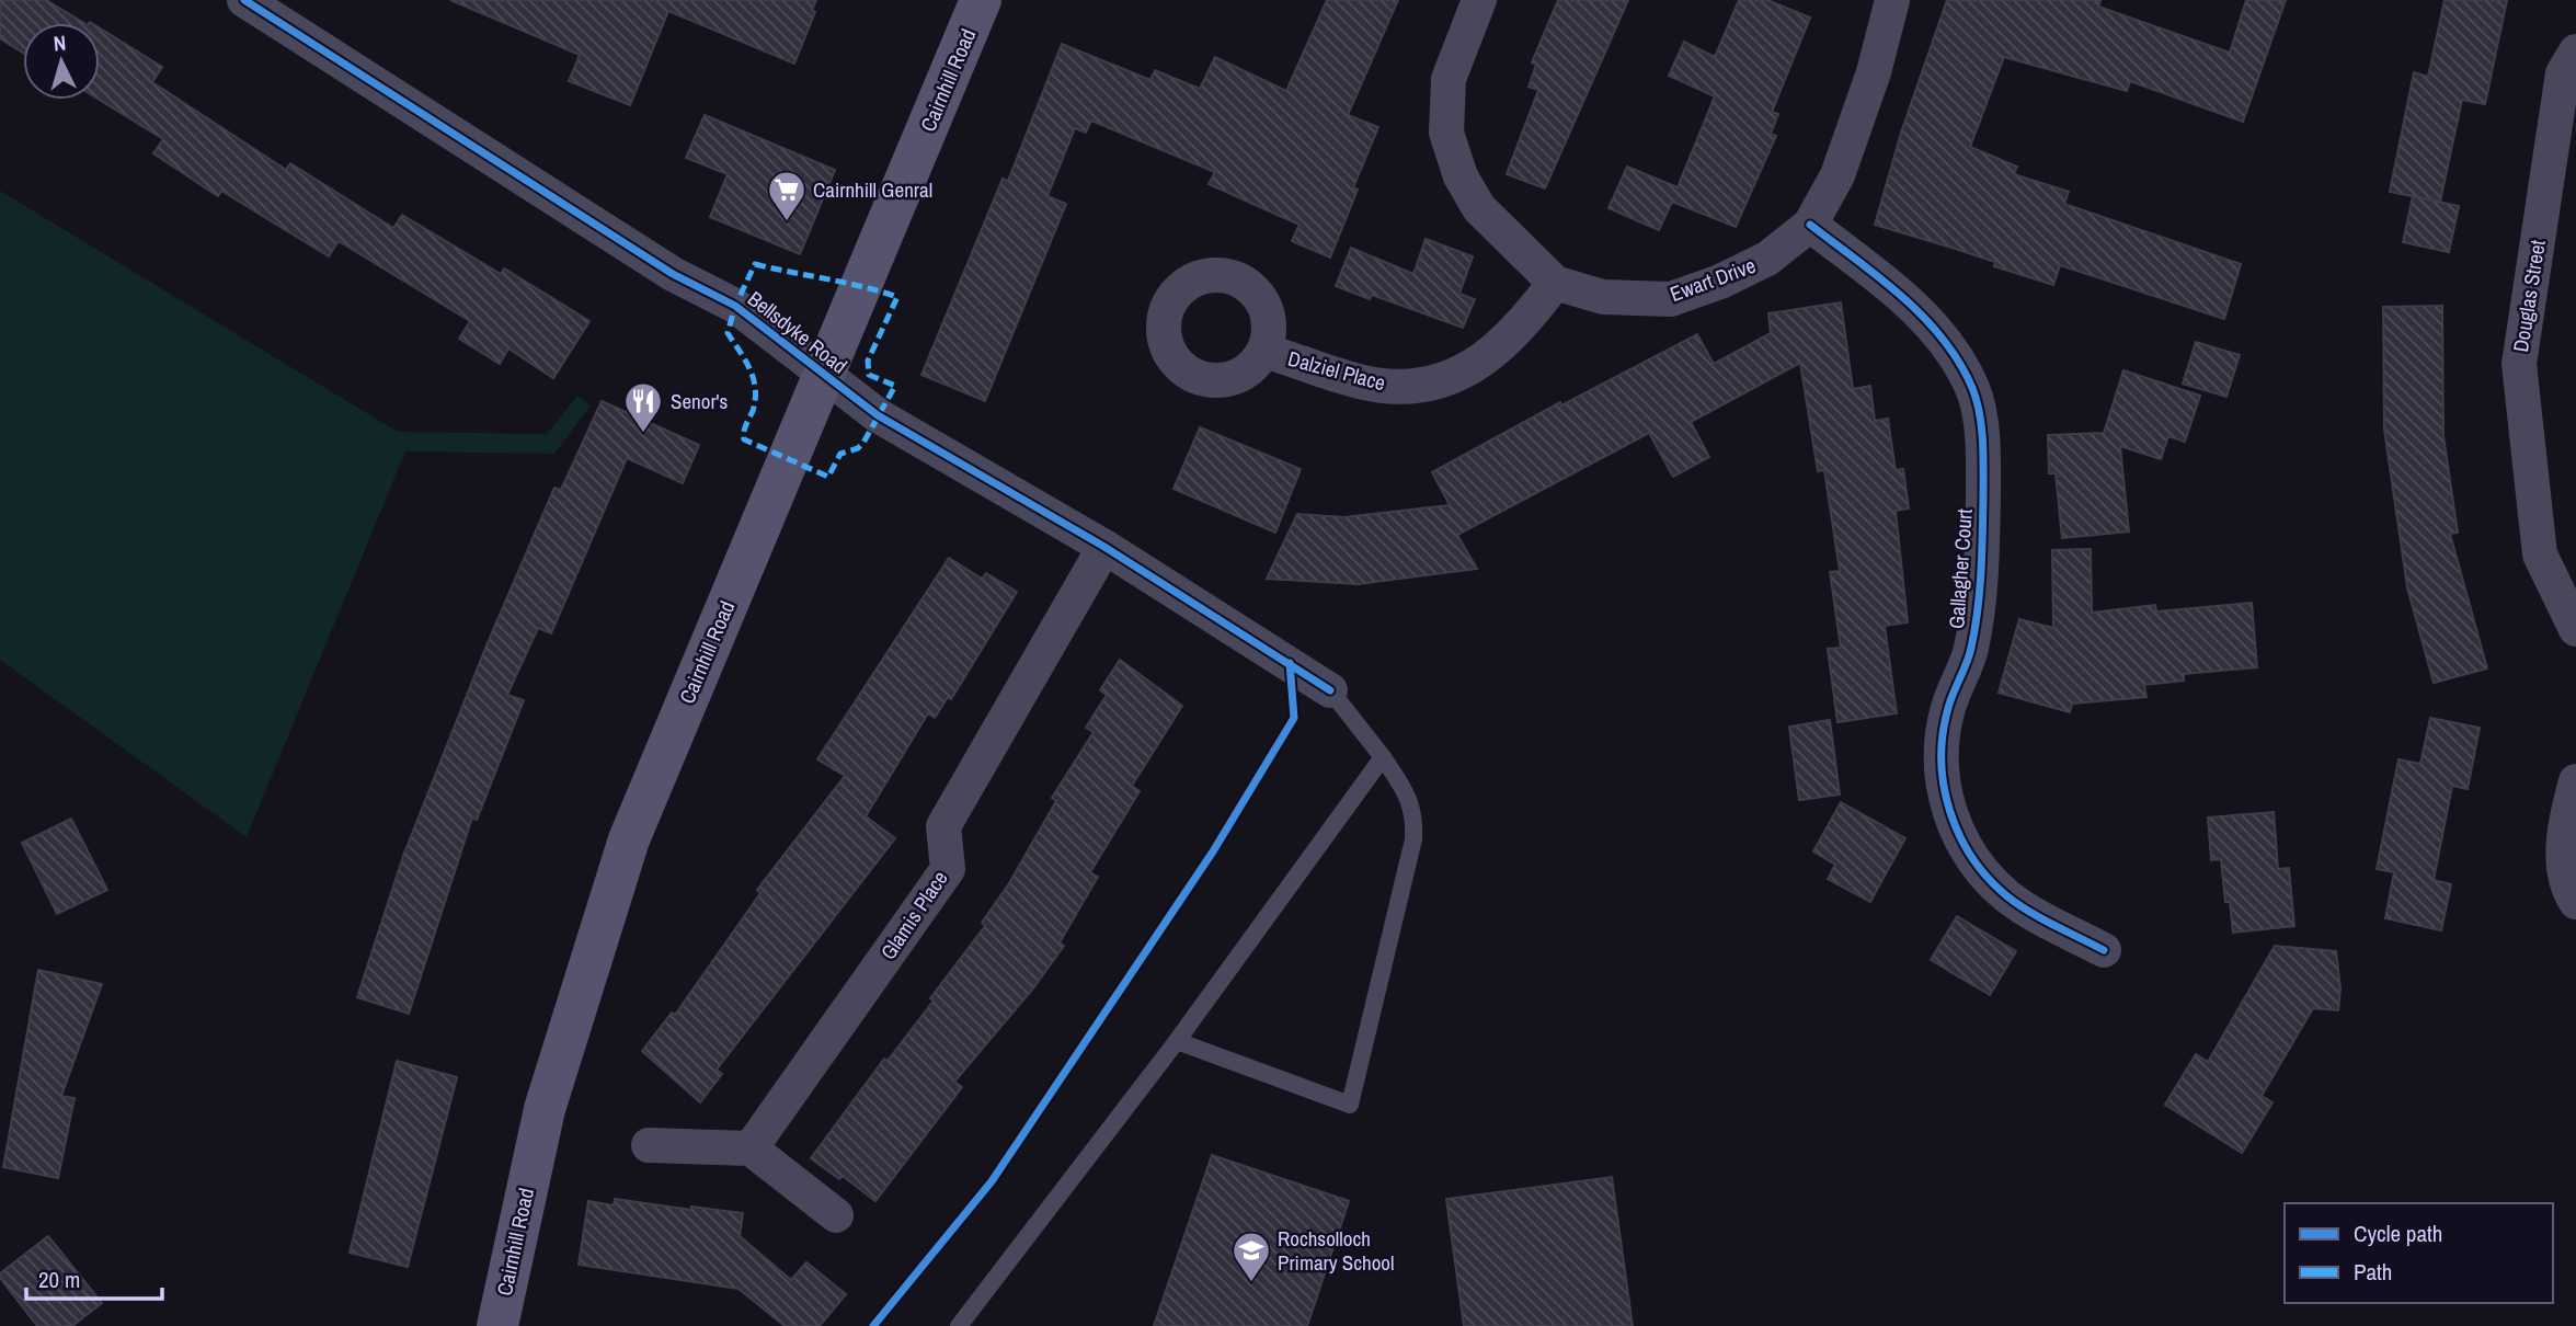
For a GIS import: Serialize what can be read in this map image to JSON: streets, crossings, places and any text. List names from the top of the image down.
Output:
{
  "streets": {
    "main road": ["Cairnhill Road"],
    "street": [
      "Ewart Drive",
      "Douglas Street",
      "Bellsdyke Road",
      "Dalziel Place",
      "Gallagher Court",
      "Glamis Place"
    ]
  },
  "crossings": [
    ["Cairnhill Road", "Bellsdyke Road"],
    ["Ewart Drive", "Dalziel Place"],
    ["Ewart Drive", "Gallagher Court"],
    ["Bellsdyke Road", "Glamis Place"]
  ],
  "places": {
    "supermarket": ["Cairnhill Genral"],
    "restaurant": ["Senor's"],
    "school or university": ["Rochsolloch Primary School"]
  },
  "legend": ["Cycle path", "Path"],
  "scale_bar": "20 m",
  "north": "top"
}
